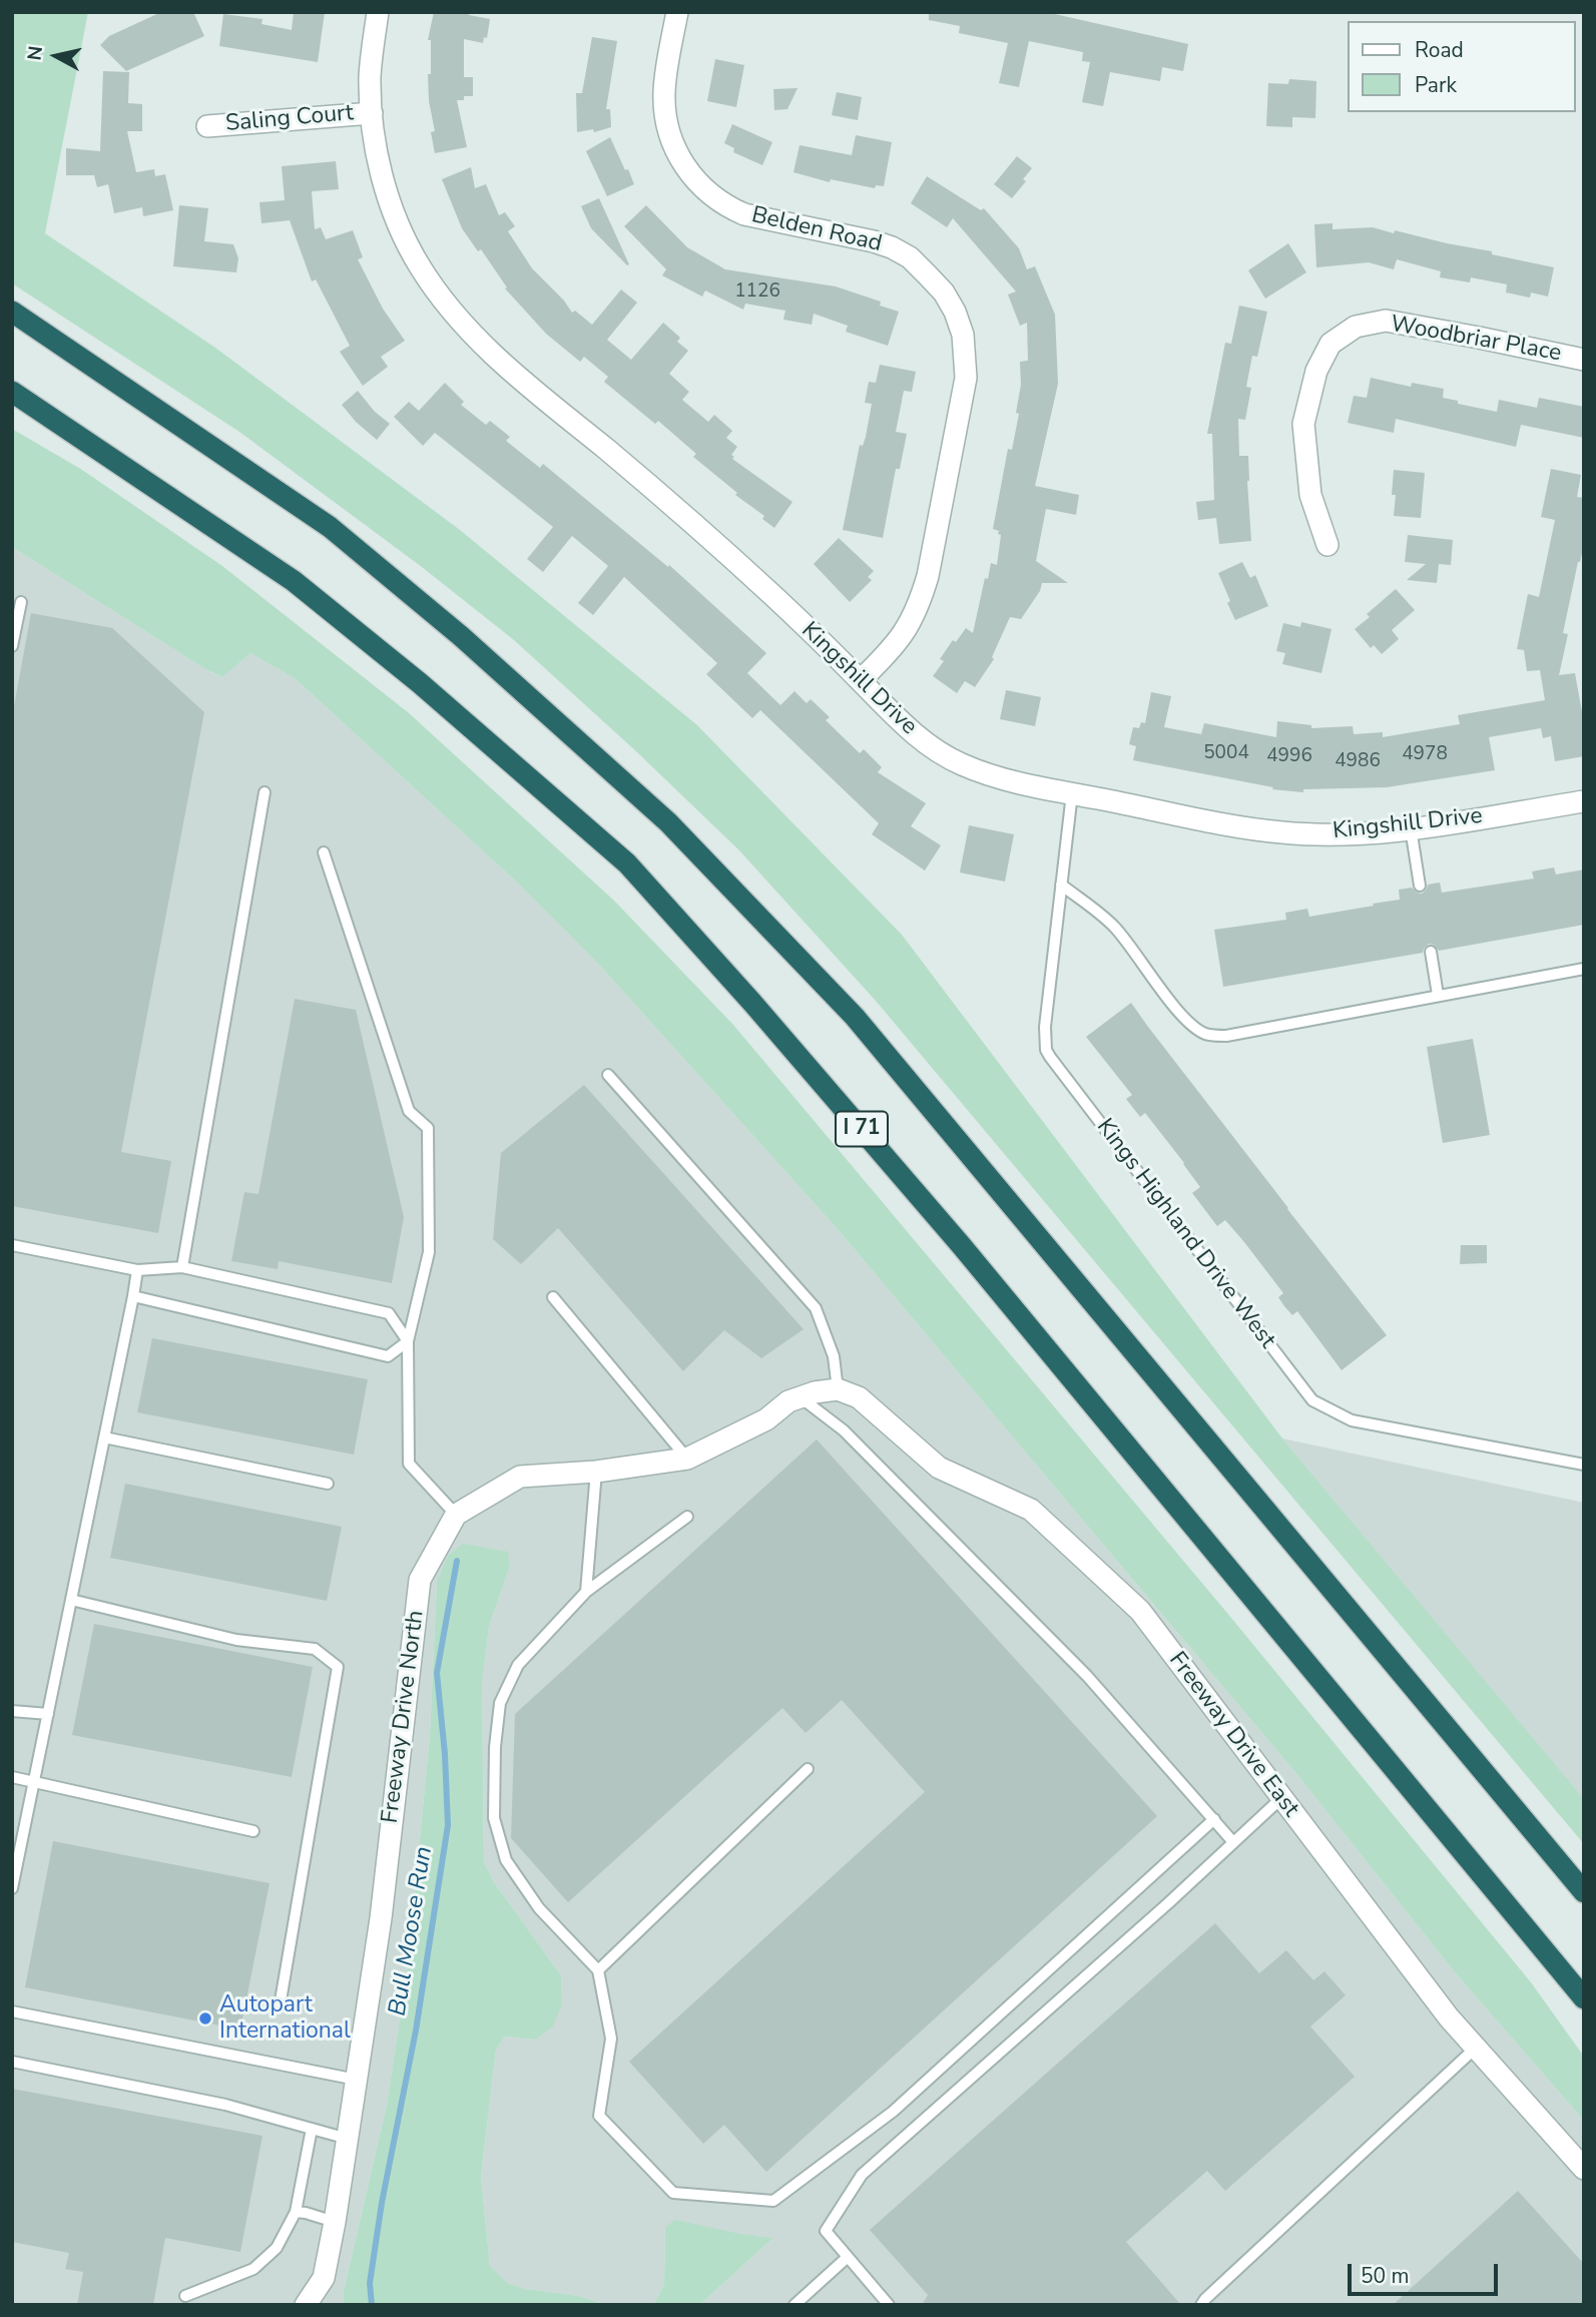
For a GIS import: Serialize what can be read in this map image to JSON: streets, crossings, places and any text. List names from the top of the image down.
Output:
{
  "streets": {
    "highway": ["I 71"],
    "street": [
      "Saling Court",
      "Belden Road",
      "Woodbriar Place",
      "Kingshill Drive",
      "Freeway Drive North",
      "Freeway Drive East"
    ],
    "lane": ["Kings Highland Drive West"]
  },
  "crossings": [
    ["Saling Court", "Kingshill Drive"],
    ["Belden Road", "Kingshill Drive"],
    ["Kingshill Drive", "Kings Highland Drive West"]
  ],
  "water": ["Bull Moose Run"],
  "places": ["Autopart International"],
  "house_numbers": [
    "1126",
    "5004",
    "4978",
    "4996",
    "4986"
  ],
  "legend": ["Road", "Park"],
  "scale_bar": "50 m",
  "north": "left"
}
